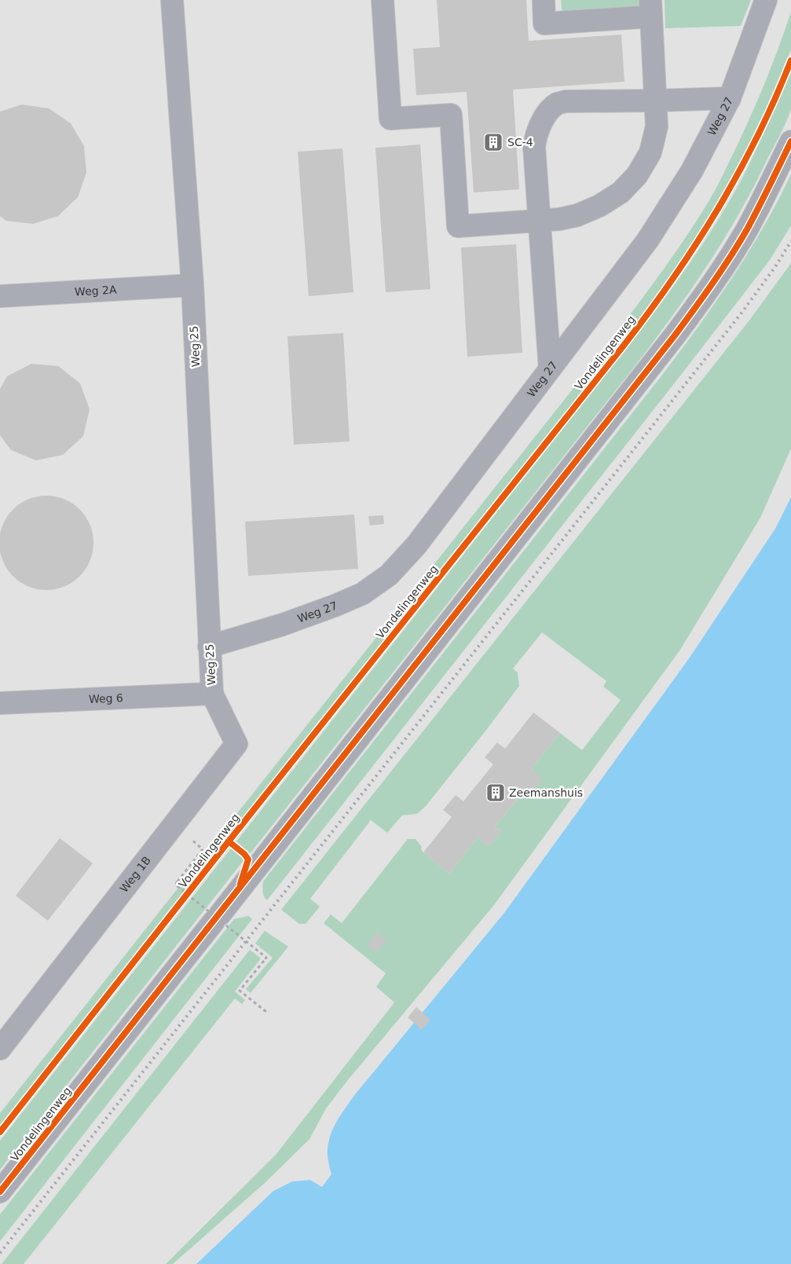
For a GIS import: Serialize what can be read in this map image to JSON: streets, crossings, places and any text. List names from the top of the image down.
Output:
{
  "streets": {
    "street": [
      "Weg 27",
      "Weg 2A",
      "Weg 25",
      "Vondelingenweg",
      "Weg 6",
      "Weg 1B"
    ]
  },
  "crossings": [
    ["Weg 27", "Weg 25"],
    ["Weg 2A", "Weg 25"],
    ["Weg 25", "Weg 6"],
    ["Weg 25", "Weg 1B"],
    ["Weg 6", "Weg 1B"]
  ],
  "places": {
    "building": ["SC-4", "Zeemanshuis"]
  }
}
